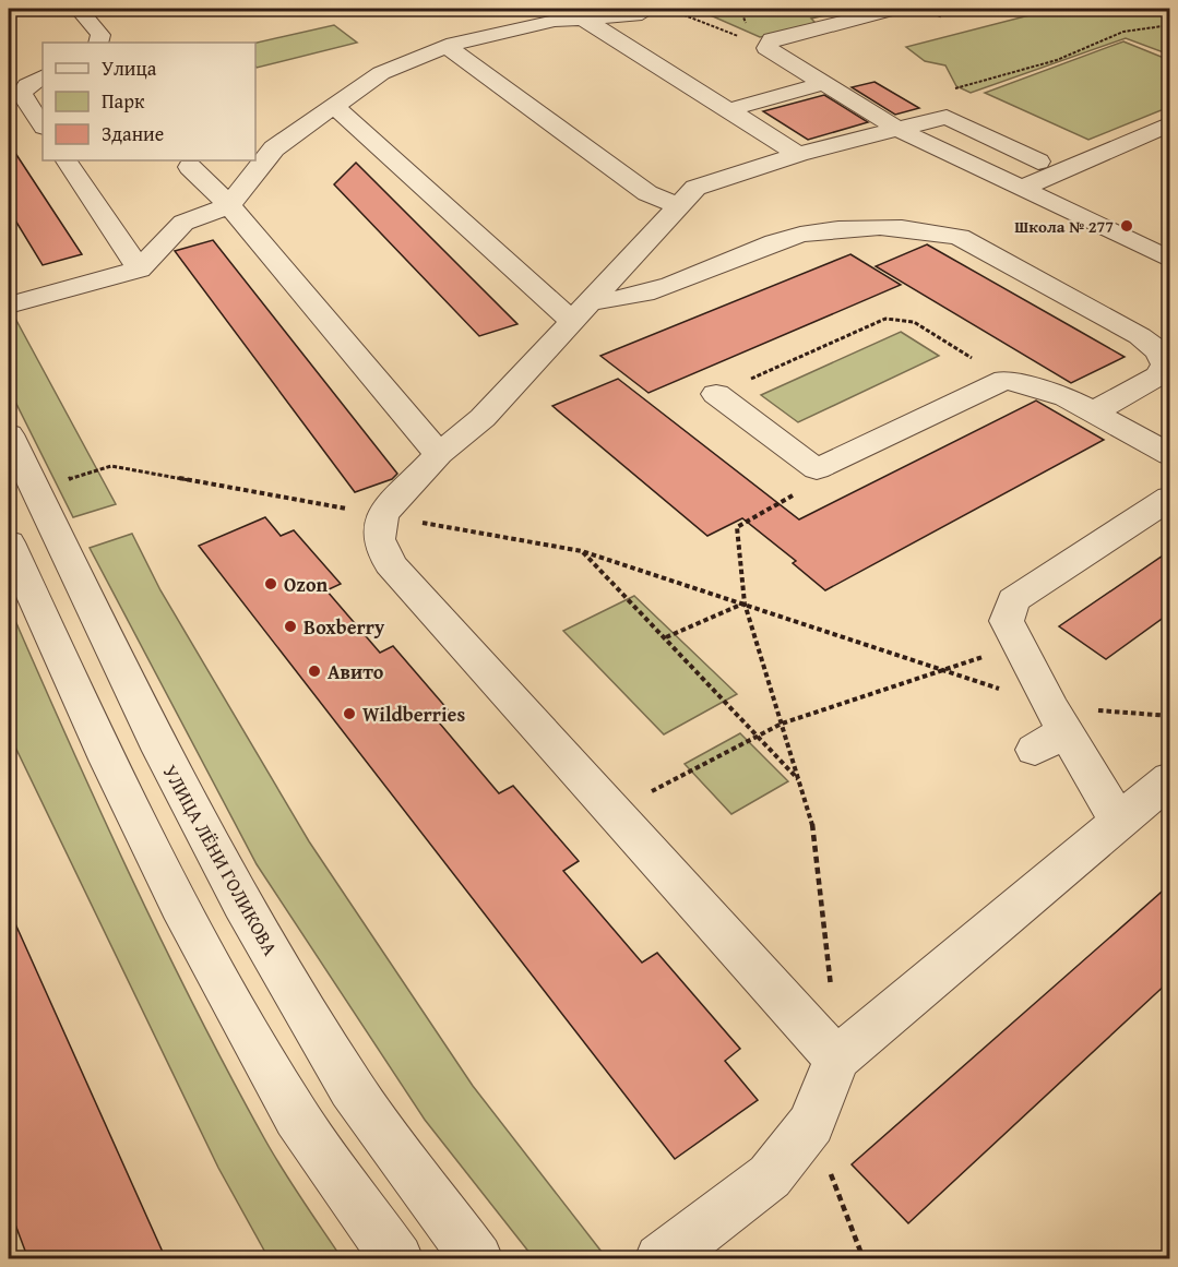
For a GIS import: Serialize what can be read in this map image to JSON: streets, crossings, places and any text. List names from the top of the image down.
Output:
{
  "streets": {
    "street": ["УЛИЦА ЛЁНИ ГОЛИКОВА"]
  },
  "places": [
    "Школа № 277",
    "Ozon",
    "Boxberry",
    "Авито",
    "Wildberries"
  ],
  "legend": ["Улица", "Парк", "Здание"]
}
